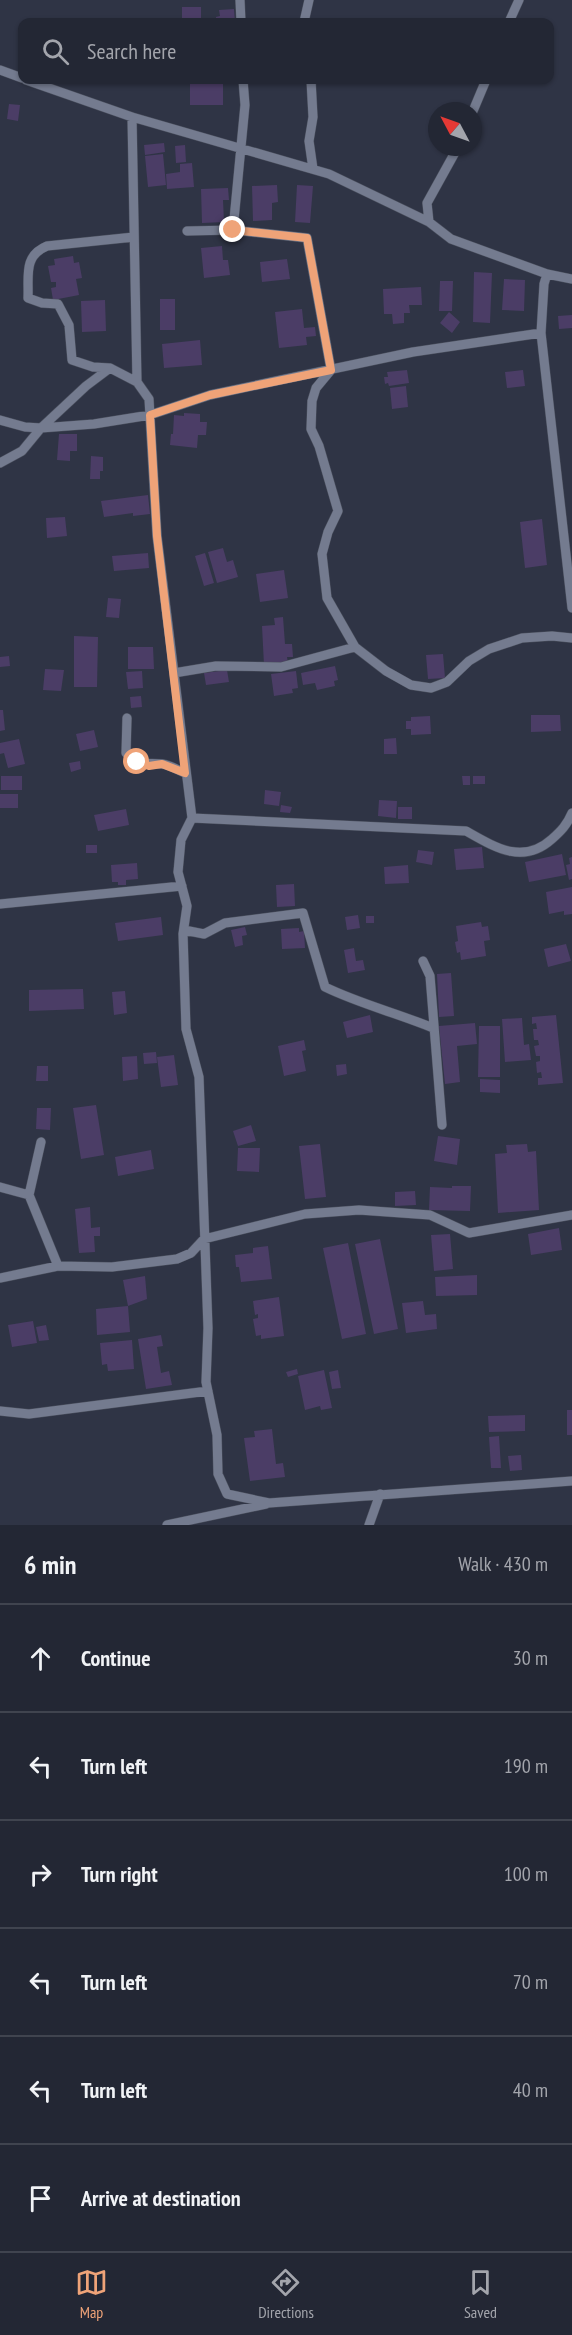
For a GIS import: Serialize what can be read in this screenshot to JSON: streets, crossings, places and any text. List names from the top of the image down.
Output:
{
  "north": "top left",
  "page": {
    "search": "Search here",
    "heading": ["6 min", "Walk · 430 m"],
    "list": [
      ["Continue", "30 m"],
      ["Turn left", "190 m"],
      ["Turn right", "100 m"],
      ["Turn left", "70 m"],
      ["Turn left", "40 m"],
      "Arrive at destination"
    ],
    "nav": ["Map", "Directions", "Saved"]
  }
}
